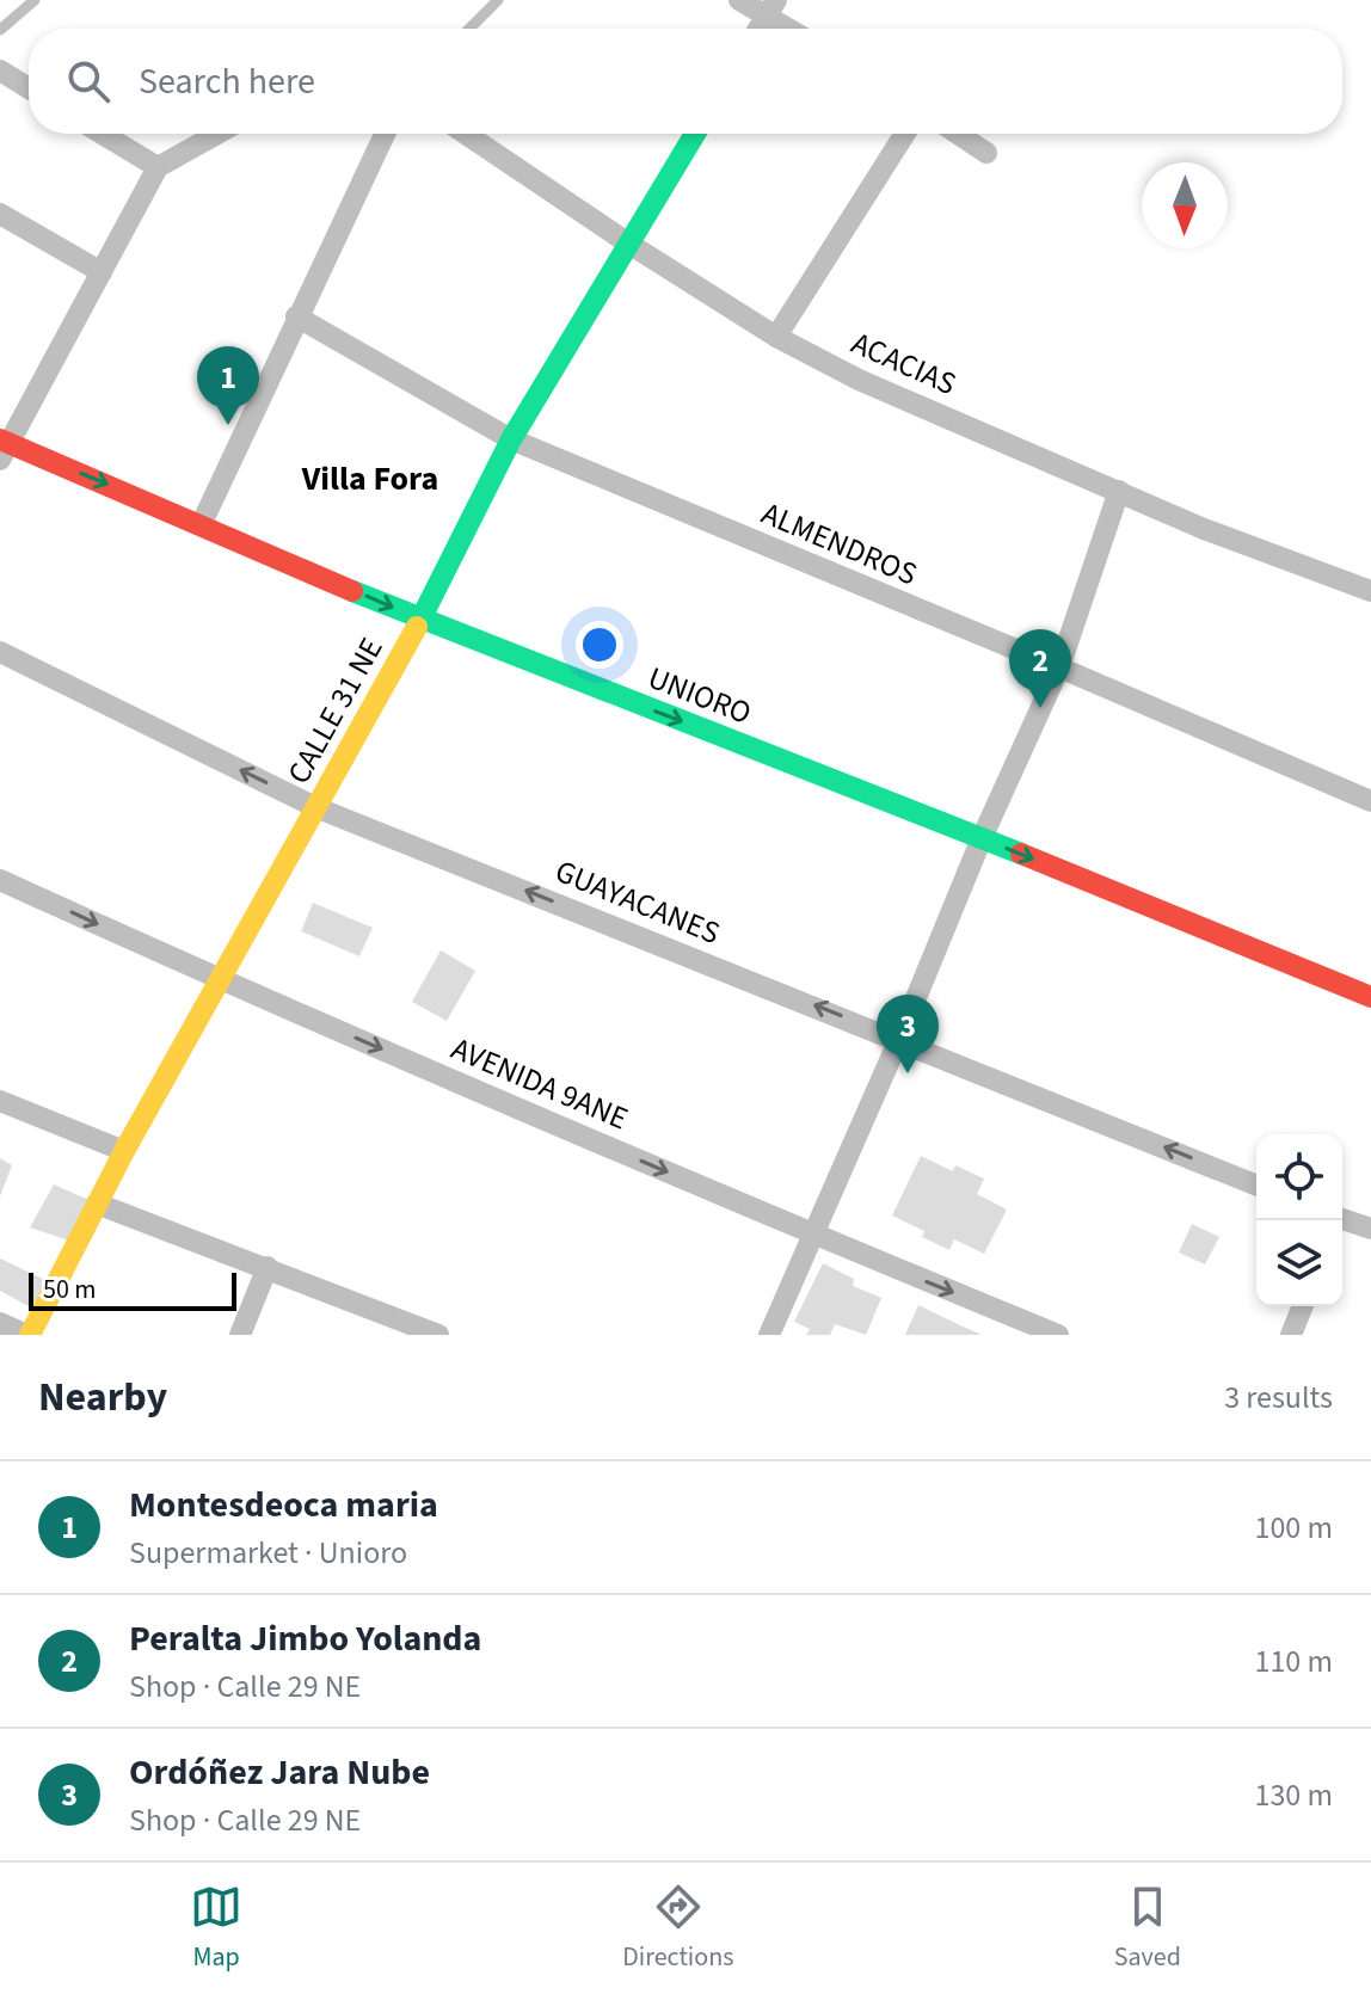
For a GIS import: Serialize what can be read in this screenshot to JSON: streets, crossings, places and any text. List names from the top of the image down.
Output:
{
  "streets": {
    "street": [
      "ACACIAS",
      "ALMENDROS",
      "UNIORO",
      "CALLE 31 NE",
      "GUAYACANES",
      "AVENIDA 9ANE"
    ]
  },
  "crossings": [
    ["ACACIAS", "CALLE 31 NE"],
    ["ALMENDROS", "CALLE 31 NE"],
    ["UNIORO", "CALLE 31 NE"],
    ["CALLE 31 NE", "GUAYACANES"],
    ["CALLE 31 NE", "AVENIDA 9ANE"]
  ],
  "one_way": ["UNIORO", "GUAYACANES", "AVENIDA 9ANE"],
  "districts": ["Villa Fora"],
  "scale_bar": "50 m",
  "north": "bottom",
  "page": {
    "search": "Search here",
    "pins": ["1", "2", "3"],
    "scale": "50 m",
    "heading": ["Nearby", "3 results"],
    "list": [
      {
        "mark": "1",
        "name": "Montesdeoca maria",
        "note": "Supermarket · Unioro",
        "value": "100 m"
      },
      {
        "mark": "2",
        "name": "Peralta Jimbo Yolanda",
        "note": "Shop · Calle 29 NE",
        "value": "110 m"
      },
      {
        "mark": "3",
        "name": "Ordóñez Jara Nube",
        "note": "Shop · Calle 29 NE",
        "value": "130 m"
      }
    ],
    "nav": ["Map", "Directions", "Saved"]
  }
}
